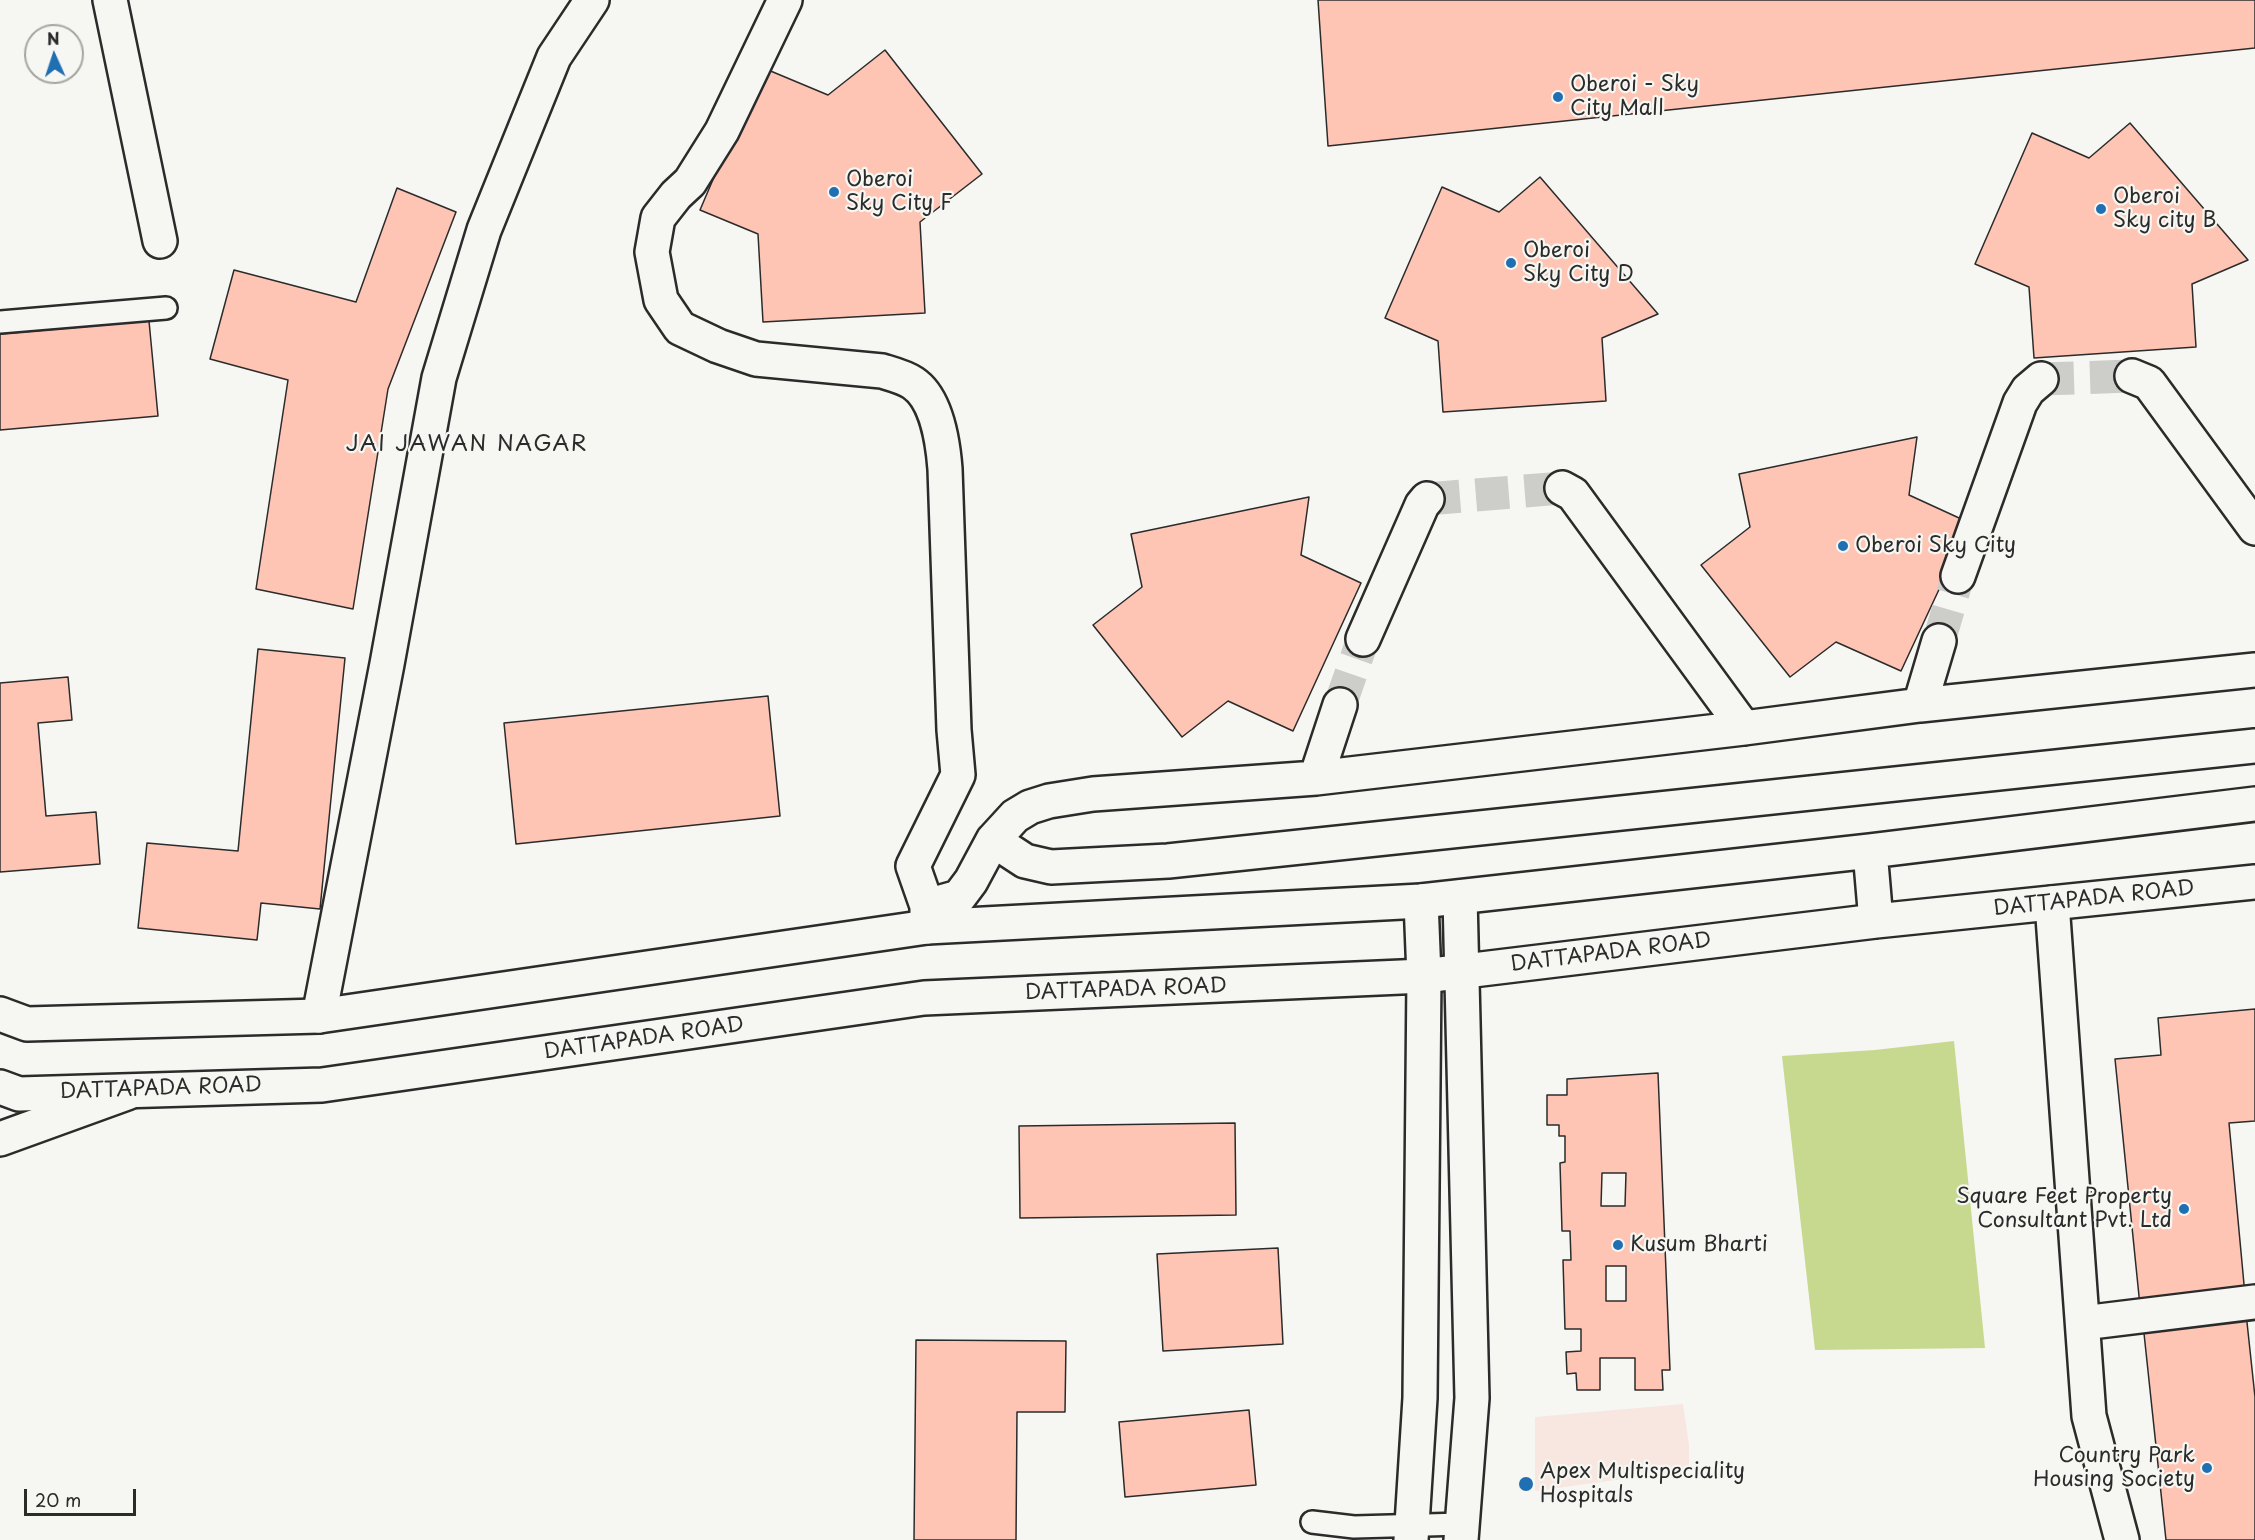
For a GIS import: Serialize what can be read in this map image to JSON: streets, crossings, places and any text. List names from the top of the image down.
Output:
{
  "streets": {
    "street": ["DATTAPADA ROAD"]
  },
  "districts": ["JAI JAWAN NAGAR"],
  "places": [
    "Oberoi - Sky City Mall",
    "Oberoi Sky City F",
    "Oberoi Sky city B",
    "Oberoi Sky City D",
    "Oberoi Sky City",
    "Square Feet Property Consultant Pvt. Ltd",
    "Kusum Bharti",
    "Country Park Housing Society",
    "Apex Multispeciality Hospitals"
  ],
  "scale_bar": "20 m",
  "north": "top"
}
